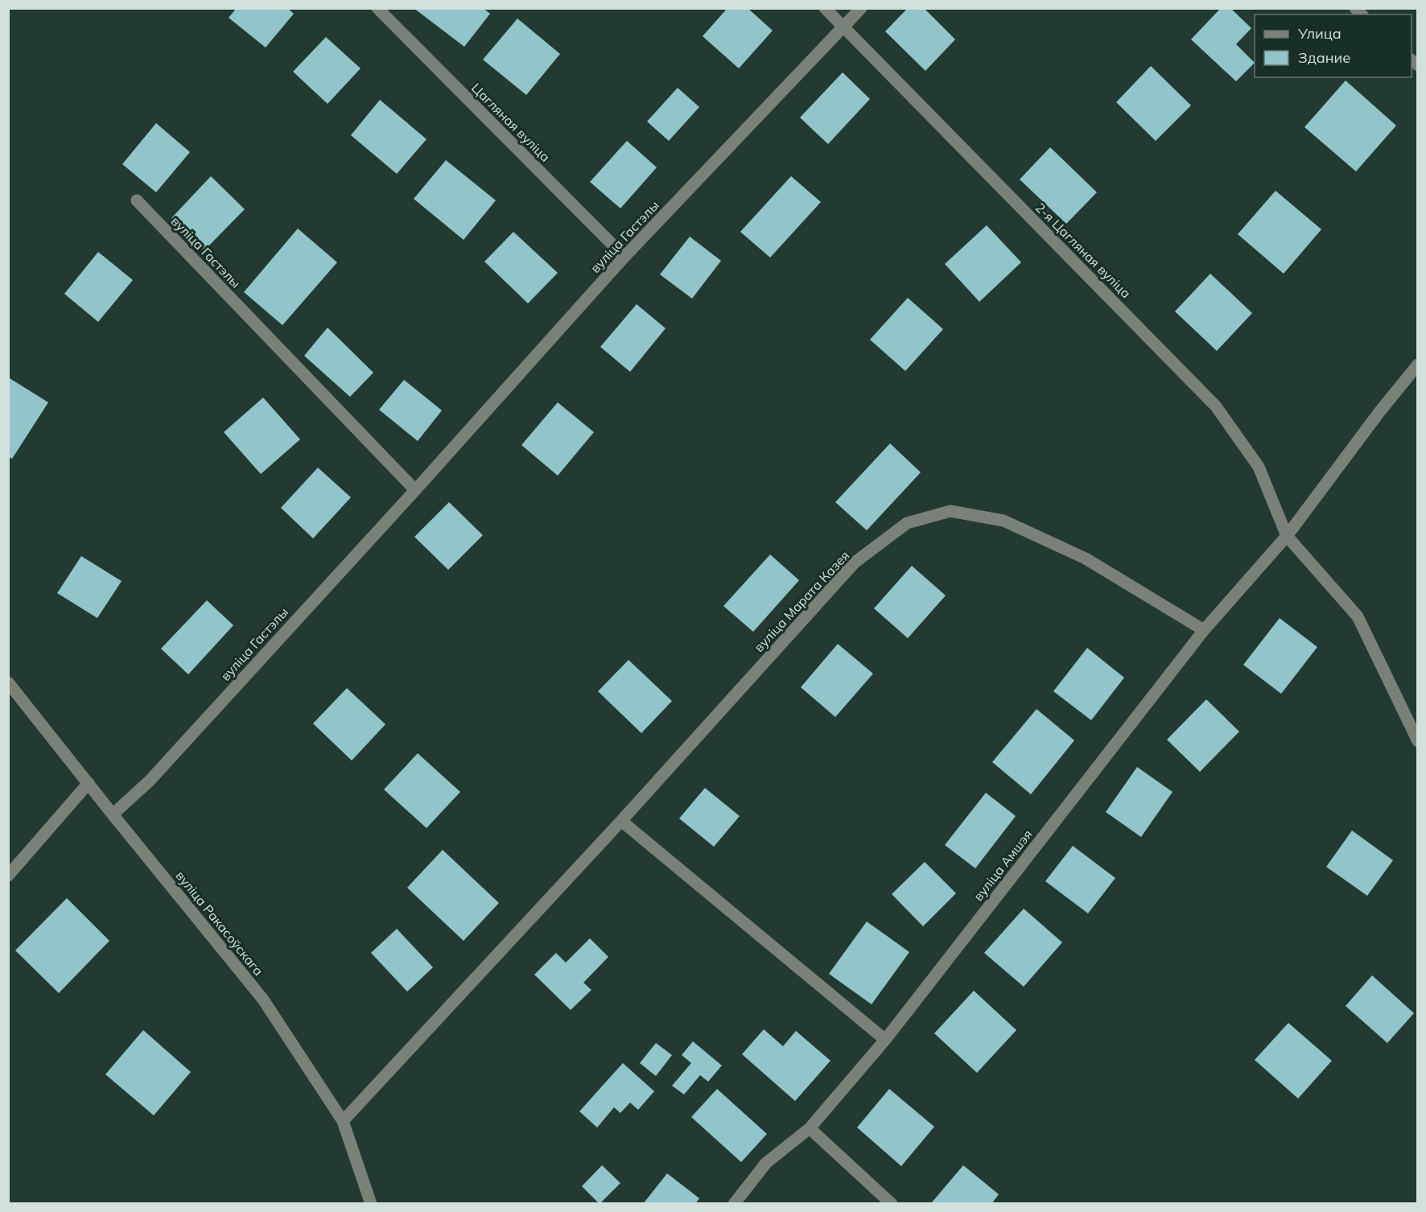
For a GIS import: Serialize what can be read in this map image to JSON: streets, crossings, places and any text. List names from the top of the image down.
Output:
{
  "streets": {
    "street": [
      "Цагляная вуліца",
      "вуліца Гастэлы",
      "2-я Цагляная вуліца",
      "вуліца Марата Казея",
      "вуліца Амшэя",
      "вуліца Ракасоўскага"
    ]
  },
  "crossings": [
    ["Цагляная вуліца", "вуліца Гастэлы"],
    ["вуліца Гастэлы", "2-я Цагляная вуліца"],
    ["вуліца Гастэлы", "вуліца Ракасоўскага"],
    ["2-я Цагляная вуліца", "вуліца Амшэя"],
    ["вуліца Марата Казея", "вуліца Амшэя"],
    ["вуліца Марата Казея", "вуліца Ракасоўскага"]
  ],
  "legend": ["Улица", "Здание"]
}
